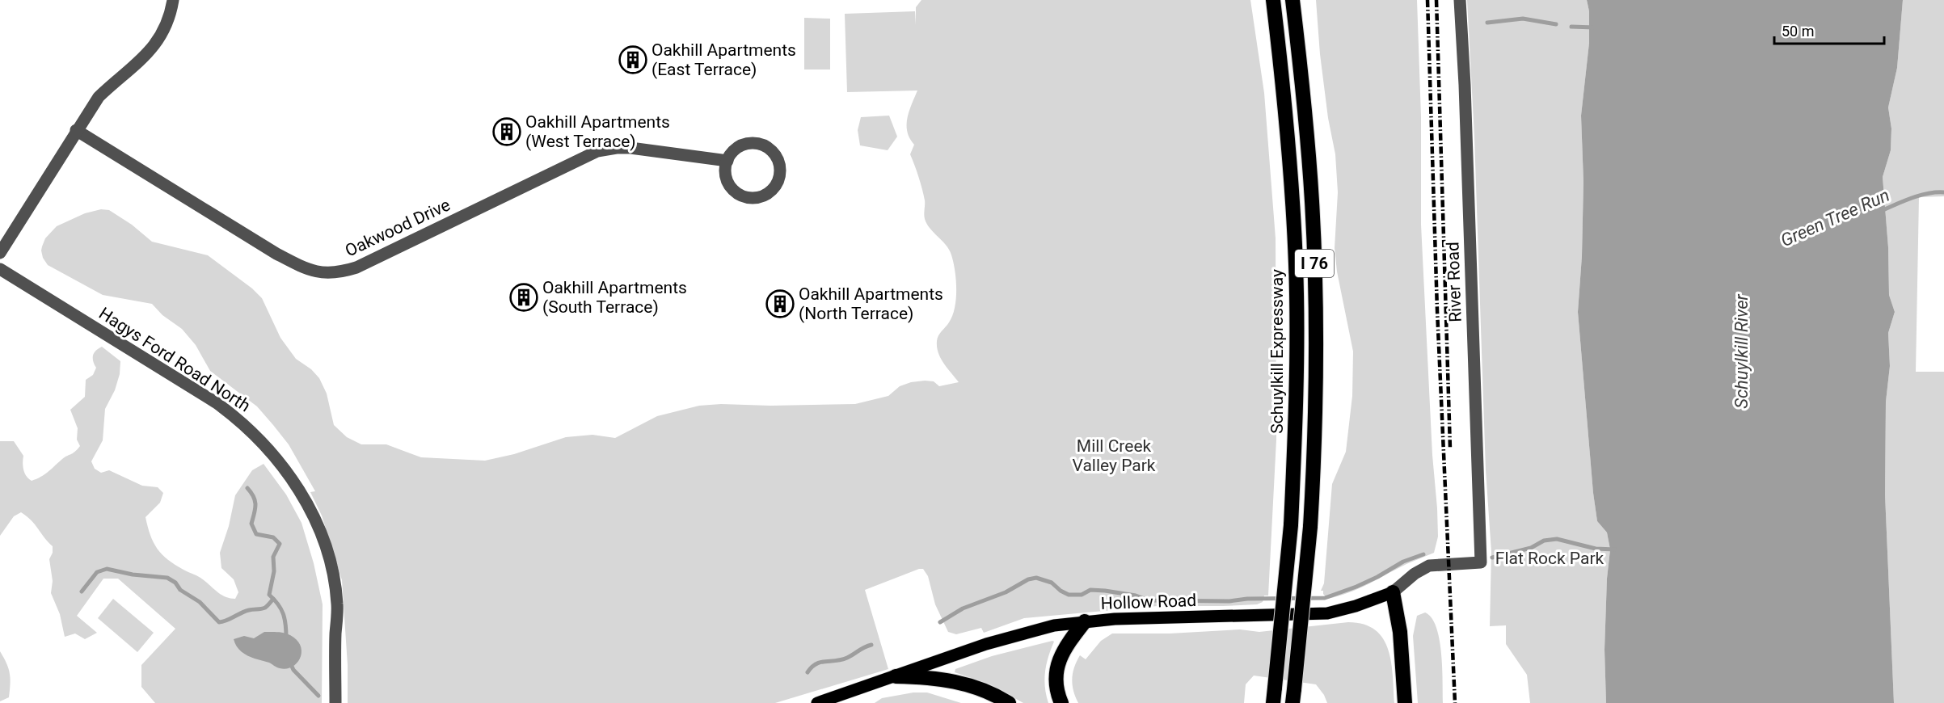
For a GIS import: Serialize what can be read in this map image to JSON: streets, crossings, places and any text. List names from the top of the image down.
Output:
{
  "streets": {
    "highway": ["I 76", "Schuylkill Expressway"],
    "main road": ["Hollow Road"],
    "street": ["Oakwood Drive", "River Road", "Hagys Ford Road North"]
  },
  "crossings": [
    ["River Road", "Hollow Road"]
  ],
  "water": ["Green Tree Run", "Schuylkill River"],
  "parks": ["Mill Creek Valley Park", "Flat Rock Park"],
  "places": {
    "building": [
      "Oakhill Apartments (East Terrace)",
      "Oakhill Apartments (West Terrace)",
      "Oakhill Apartments (South Terrace)",
      "Oakhill Apartments (North Terrace)"
    ]
  },
  "scale_bar": "50 m"
}
